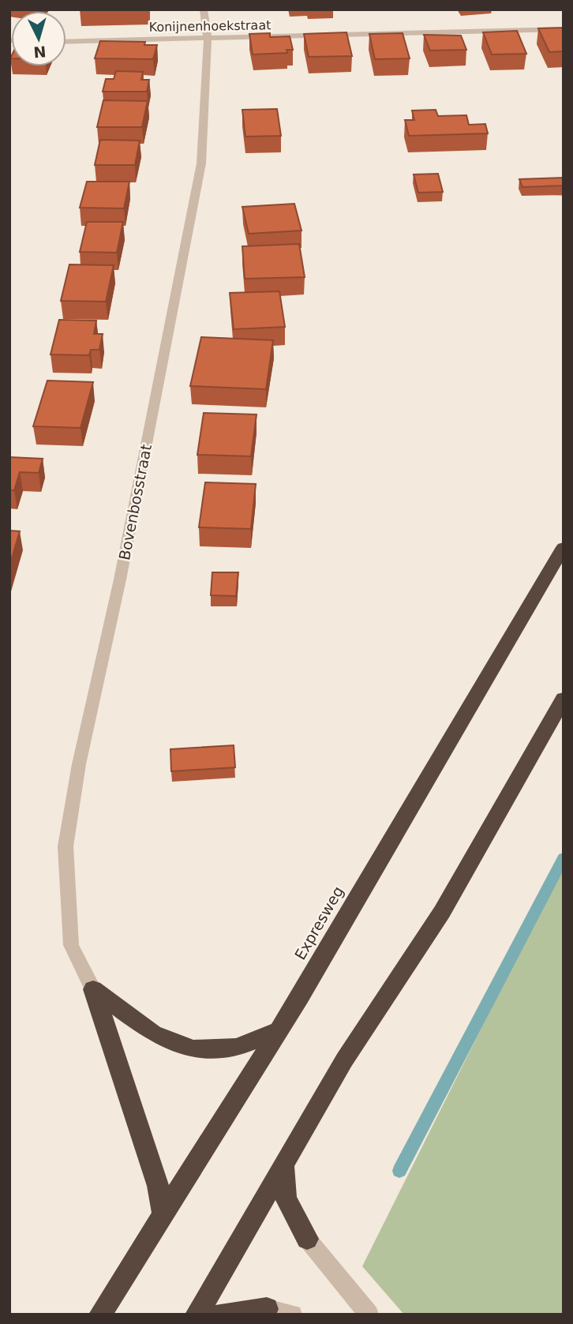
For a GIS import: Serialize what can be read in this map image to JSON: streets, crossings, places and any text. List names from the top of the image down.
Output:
{
  "streets": {
    "highway": ["Expresweg"],
    "street": ["Konijnenhoekstraat", "Bovenbosstraat"]
  },
  "crossings": [
    ["Konijnenhoekstraat", "Bovenbosstraat"]
  ],
  "north": "bottom"
}
